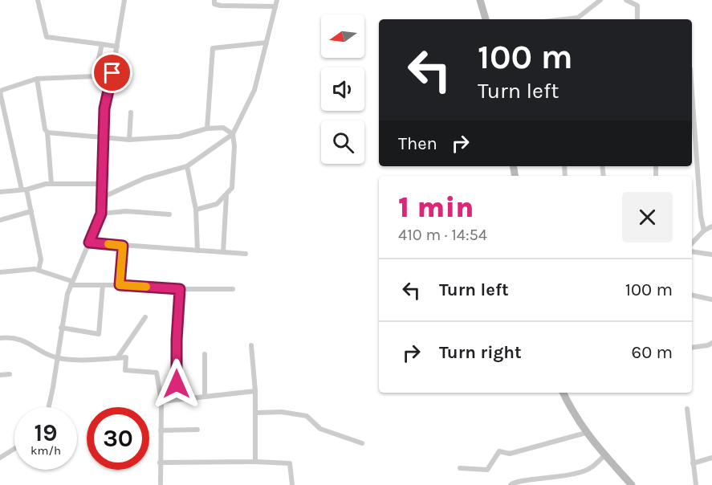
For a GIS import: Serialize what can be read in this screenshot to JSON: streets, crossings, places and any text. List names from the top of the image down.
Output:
{
  "north": "left",
  "page": {
    "turn": ["100 m", "Turn left"],
    "then": "Then",
    "heading": ["1 min", "410 m · 14:54"],
    "list": [
      {
        "name": "Turn left",
        "value": "100 m"
      },
      {
        "name": "Turn right",
        "value": "60 m"
      }
    ],
    "speed": "19 km/h",
    "limit": "30"
  }
}
